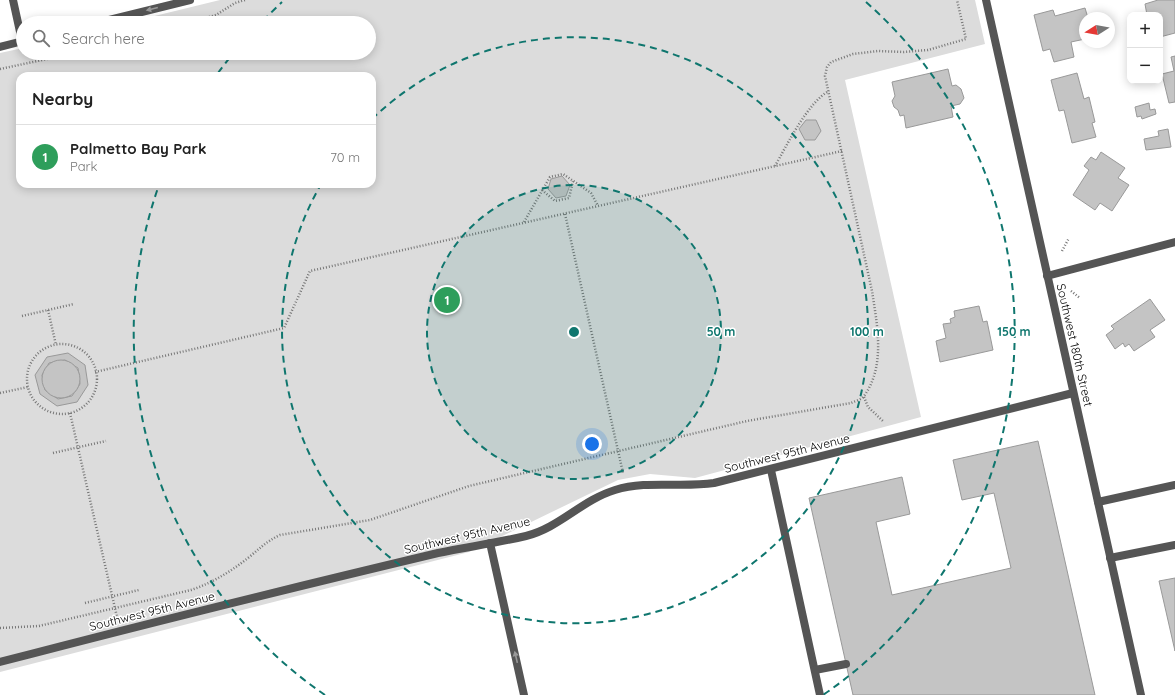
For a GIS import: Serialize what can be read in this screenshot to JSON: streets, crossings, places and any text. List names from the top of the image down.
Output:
{
  "streets": {
    "street": ["Southwest 180th Street", "Southwest 95th Avenue"]
  },
  "crossings": [
    ["Southwest 180th Street", "Southwest 95th Avenue"]
  ],
  "north": "left",
  "page": {
    "map_buttons": ["+", "−"],
    "search": "Search here",
    "heading": "Nearby",
    "list": [
      {
        "mark": "1",
        "name": "Palmetto Bay Park",
        "note": "Park",
        "value": "70 m"
      }
    ],
    "pins": "1"
  },
  "rings": ["50 m", "100 m", "150 m"]
}
